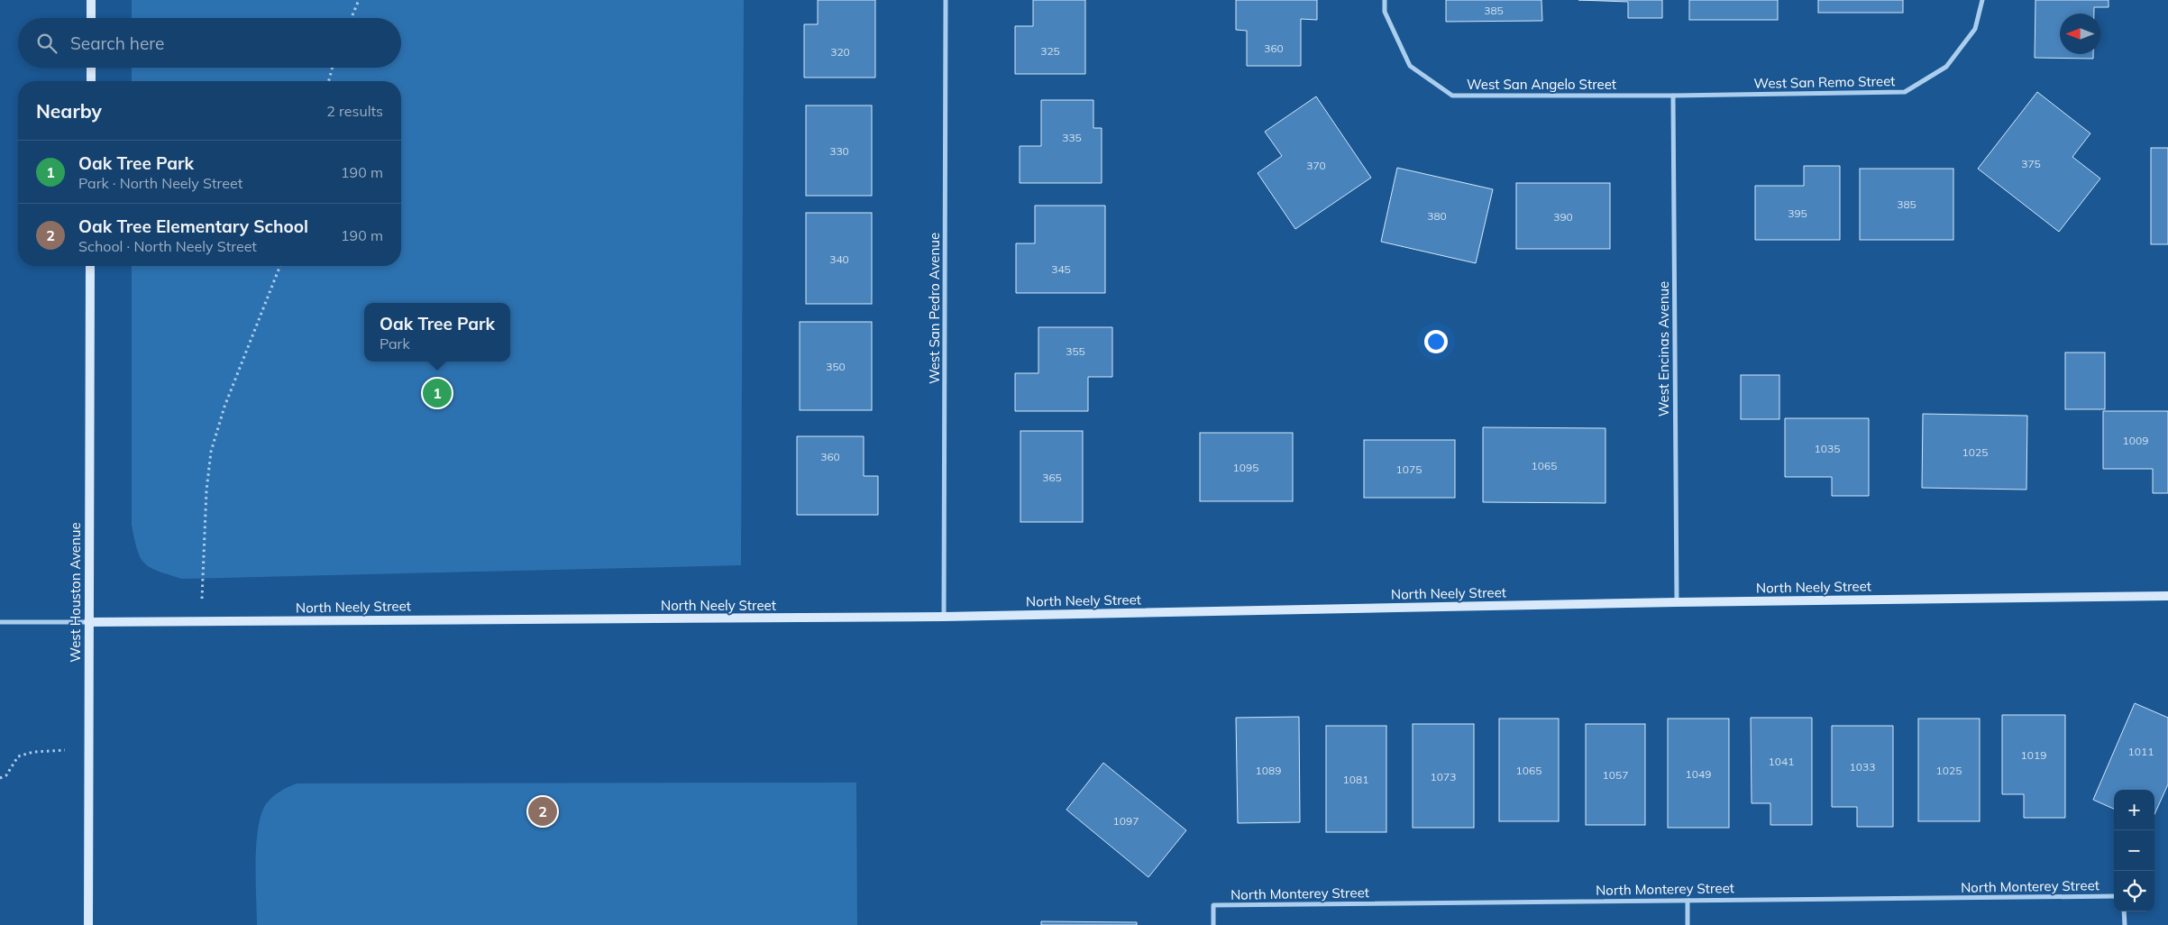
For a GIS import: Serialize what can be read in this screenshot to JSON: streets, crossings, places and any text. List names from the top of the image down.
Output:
{
  "streets": {
    "street": [
      "West San Remo Street",
      "West San Angelo Street",
      "West San Pedro Avenue",
      "West Encinas Avenue",
      "North Neely Street",
      "West Houston Avenue",
      "North Monterey Street"
    ]
  },
  "crossings": [
    ["West San Remo Street", "West San Angelo Street"],
    ["West San Remo Street", "West Encinas Avenue"],
    ["West San Angelo Street", "West Encinas Avenue"],
    ["West San Pedro Avenue", "North Neely Street"],
    ["West Encinas Avenue", "North Neely Street"],
    ["North Neely Street", "West Houston Avenue"]
  ],
  "house_numbers": [
    "385",
    "360",
    "325",
    "320",
    "335",
    "330",
    "375",
    "370",
    "385",
    "395",
    "380",
    "390",
    "340",
    "345",
    "355",
    "350",
    "1009",
    "1035",
    "1025",
    "360",
    "1065",
    "1095",
    "1075",
    "365",
    "1011",
    "1019",
    "1041",
    "1033",
    "1089",
    "1065",
    "1025",
    "1049",
    "1057",
    "1073",
    "1081",
    "1097"
  ],
  "north": "left",
  "page": {
    "search": "Search here",
    "heading": ["Nearby", "2 results"],
    "list": [
      {
        "mark": "1",
        "name": "Oak Tree Park",
        "note": "Park · North Neely Street",
        "value": "190 m"
      },
      {
        "mark": "2",
        "name": "Oak Tree Elementary School",
        "note": "School · North Neely Street",
        "value": "190 m"
      }
    ],
    "popup": ["Oak Tree Park", "Park"],
    "pins": ["1", "2"],
    "map_buttons": ["+", "−"]
  }
}
